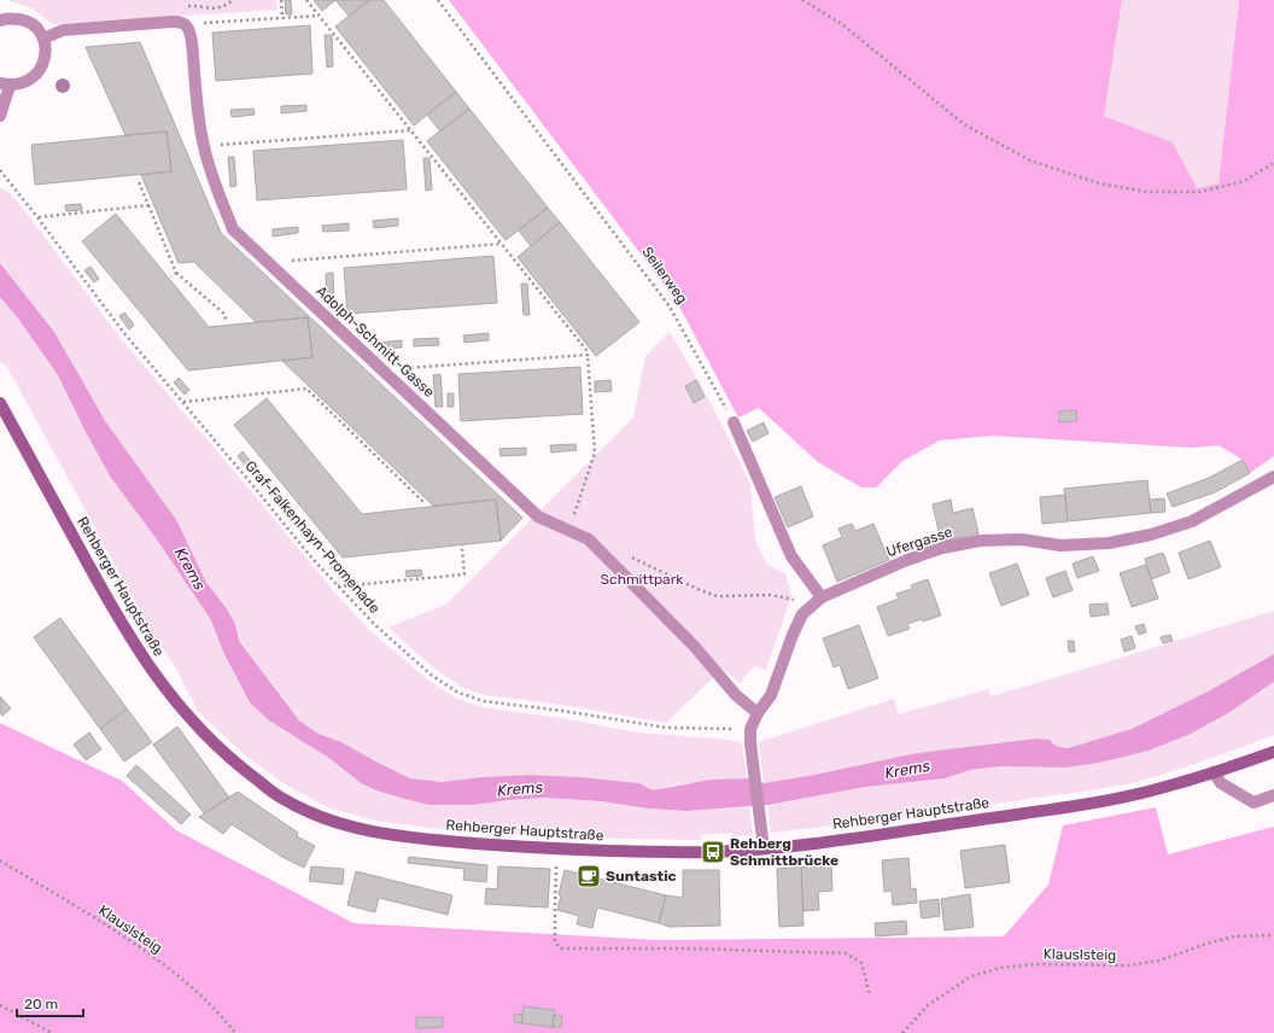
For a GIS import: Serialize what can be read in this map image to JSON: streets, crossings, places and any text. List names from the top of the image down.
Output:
{
  "streets": {
    "main road": ["Rehberger Hauptstraße"],
    "street": ["Adolph-Schmitt-Gasse", "Ufergasse"],
    "path": ["Seilerweg", "Graf-Falkenhayn-Promenade", "Klauslsteig"]
  },
  "crossings": [
    ["Adolph-Schmitt-Gasse", "Ufergasse"],
    ["Graf-Falkenhayn-Promenade", "Ufergasse"],
    ["Ufergasse", "Rehberger Hauptstraße"]
  ],
  "water": ["Krems"],
  "parks": ["Schmittpark"],
  "places": {
    "bus stop": ["Rehberg Schmittbrücke"],
    "cafe": ["Suntastic"]
  },
  "scale_bar": "20 m"
}
